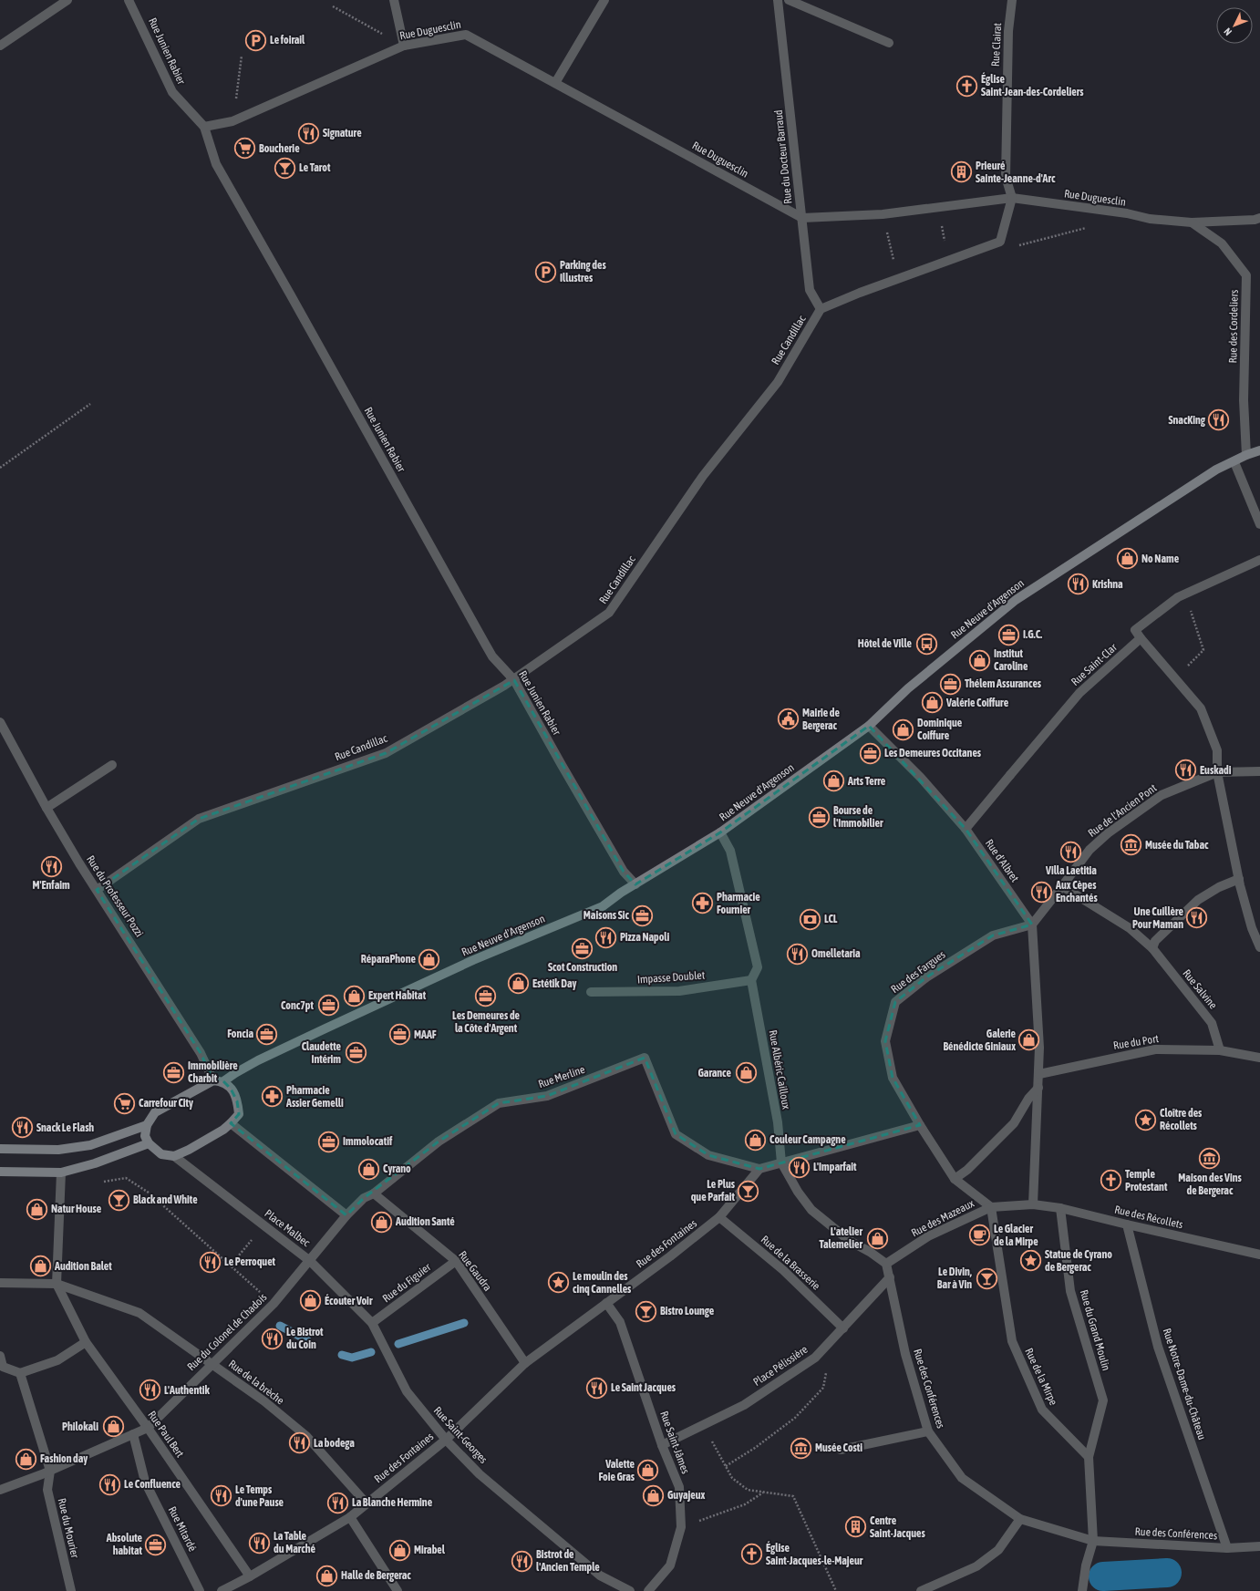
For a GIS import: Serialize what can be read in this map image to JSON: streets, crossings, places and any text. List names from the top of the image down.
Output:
{
  "streets": {
    "main road": ["Rue Neuve d'Argenson"],
    "street": [
      "Rue Duguesclin",
      "Rue Clairat",
      "Rue Junien Rabier",
      "Rue du Docteur Barraud",
      "Rue des Cordeliers",
      "Rue Candillac",
      "Rue Saint-Clar",
      "Rue de l'Ancien Pont",
      "Rue d'Albret",
      "Rue du Professeur Pozzi",
      "Rue des Fargues",
      "Impasse Doublet",
      "Rue Salvine",
      "Rue du Port",
      "Rue Albéric Cailloux",
      "Rue Merline",
      "Rue des Récollets",
      "Rue des Mazeaux",
      "Place Malbec",
      "Rue des Fontaines",
      "Rue de la Brasserie",
      "Rue Gaudra",
      "Rue du Figuier",
      "Rue du Grand Moulin",
      "Rue du Colonel de Chadois",
      "Place Pélissière",
      "Rue de la Mirpe",
      "Rue de la brèche",
      "Rue Notre-Dame-du-Château",
      "Rue des Conférences",
      "Rue Paul Bert",
      "Rue Saint-Georges",
      "Rue Saint-Jâmes",
      "Rue du Mourier",
      "Rue Mitardé"
    ]
  },
  "crossings": [
    ["Rue Duguesclin", "Rue Clairat"],
    ["Rue Duguesclin", "Rue Junien Rabier"],
    ["Rue Duguesclin", "Rue du Docteur Barraud"],
    ["Rue Duguesclin", "Rue des Cordeliers"],
    ["Rue Junien Rabier", "Rue Candillac"],
    ["Rue Junien Rabier", "Rue Neuve d'Argenson"],
    ["Rue du Docteur Barraud", "Rue Candillac"],
    ["Rue des Cordeliers", "Rue Neuve d'Argenson"],
    ["Rue Candillac", "Rue du Professeur Pozzi"],
    ["Rue Neuve d'Argenson", "Rue d'Albret"],
    ["Rue Saint-Clar", "Rue d'Albret"],
    ["Rue de l'Ancien Pont", "Rue d'Albret"],
    ["Rue de l'Ancien Pont", "Rue des Fargues"],
    ["Rue de l'Ancien Pont", "Rue Salvine"],
    ["Rue d'Albret", "Rue des Fargues"],
    ["Rue des Fargues", "Rue des Récollets"],
    ["Rue des Fargues", "Rue des Mazeaux"],
    ["Rue des Fargues", "Rue de la Mirpe"],
    ["Impasse Doublet", "Rue Albéric Cailloux"],
    ["Rue Salvine", "Rue du Port"],
    ["Rue Merline", "Place Malbec"],
    ["Rue Merline", "Rue des Fontaines"],
    ["Rue Merline", "Rue Gaudra"],
    ["Rue des Récollets", "Rue des Mazeaux"],
    ["Rue des Récollets", "Rue du Grand Moulin"],
    ["Rue des Récollets", "Rue de la Mirpe"],
    ["Rue des Récollets", "Rue Notre-Dame-du-Château"],
    ["Rue des Mazeaux", "Rue de la Mirpe"],
    ["Rue des Mazeaux", "Rue des Conférences"],
    ["Place Malbec", "Rue du Colonel de Chadois"],
    ["Place Malbec", "Rue Saint-Georges"],
    ["Rue des Fontaines", "Rue de la Brasserie"],
    ["Rue des Fontaines", "Rue Gaudra"],
    ["Rue des Fontaines", "Rue de la brèche"],
    ["Rue des Fontaines", "Rue Paul Bert"],
    ["Rue des Fontaines", "Rue Saint-Georges"],
    ["Rue des Fontaines", "Rue Saint-Jâmes"],
    ["Rue de la Brasserie", "Place Pélissière"],
    ["Rue Gaudra", "Rue du Figuier"],
    ["Rue du Figuier", "Rue Saint-Georges"],
    ["Rue du Grand Moulin", "Rue de la Mirpe"],
    ["Rue du Colonel de Chadois", "Rue de la brèche"],
    ["Rue du Colonel de Chadois", "Rue Paul Bert"],
    ["Rue du Colonel de Chadois", "Rue Saint-Georges"],
    ["Rue du Colonel de Chadois", "Rue du Mourier"],
    ["Rue du Colonel de Chadois", "Rue Mitardé"],
    ["Place Pélissière", "Rue des Conférences"],
    ["Place Pélissière", "Rue Saint-Jâmes"],
    ["Rue de la brèche", "Rue Paul Bert"],
    ["Rue Notre-Dame-du-Château", "Rue des Conférences"]
  ],
  "places": {
    "parking": ["Le foirail", "Parking des Illustres"],
    "church": ["Église Saint-Jean-des-Cordeliers", "Temple Protestant", "Église Saint-Jacques-le-Majeur"],
    "restaurant": [
      "Signature",
      "SnacKing",
      "Krishna",
      "Euskadi",
      "Villa Laetitia",
      "M'Enfaim",
      "Aux Cèpes Enchantés",
      "Une Cuillère Pour Maman",
      "Pizza Napoli",
      "Omelletaria",
      "Snack Le Flash",
      "L'Imparfait",
      "Le Perroquet",
      "Le Bistrot du Coin",
      "Le Saint Jacques",
      "L'Authentik",
      "La bodega",
      "Le Confluence",
      "Le Temps d'une Pause",
      "La Blanche Hermine",
      "La Table du Marché",
      "Bistrot de l'Ancien Temple"
    ],
    "supermarket": ["Boucherie", "Carrefour City"],
    "bar": [
      "Le Tarot",
      "Le Plus que Parfait",
      "Black and White",
      "Le Divin, Bar à Vin",
      "Bistro Lounge"
    ],
    "building": ["Prieuré Sainte-Jeanne-d'Arc", "Centre Saint-Jacques"],
    "shop": [
      "No Name",
      "Institut Caroline",
      "Valérie Coiffure",
      "Dominique Coiffure",
      "Arts Terre",
      "RéparaPhone",
      "Estétik Day",
      "Expert Habitat",
      "Galerie Bénédicte Giniaux",
      "Garance",
      "Couleur Campagne",
      "Cyrano",
      "Natur House",
      "Audition Santé",
      "L'atelier Talemelier",
      "Audition Balet",
      "Écouter Voir",
      "Philokali",
      "Fashion day",
      "Valette Foie Gras",
      "Guyajeux",
      "Mirabel",
      "Halle de Bergerac"
    ],
    "office": [
      "I.G.C.",
      "Thélem Assurances",
      "Les Demeures Occitanes",
      "Bourse de l'Immobilier",
      "Maisons Sic",
      "Scot Construction",
      "Les Demeures de la Côte d'Argent",
      "Conc7pt",
      "Foncia",
      "MAAF",
      "Claudette Intérim",
      "Immobilière Charbit",
      "Immolocatif",
      "Absolute habitat"
    ],
    "bus stop": ["Hôtel de Ville"],
    "public building": ["Mairie de Bergerac"],
    "museum": ["Musée du Tabac", "Maison des Vins de Bergerac", "Musée Costi"],
    "pharmacy": ["Pharmacie Fournier", "Pharmacie Assier Gemelli"],
    "bank": ["LCL"],
    "place": ["Cloître des Récollets", "Statue de Cyrano de Bergerac", "Le moulin des cinq Cannelles"],
    "cafe": ["Le Glacier de la Mirpe"]
  },
  "north": "bottom left"
}
